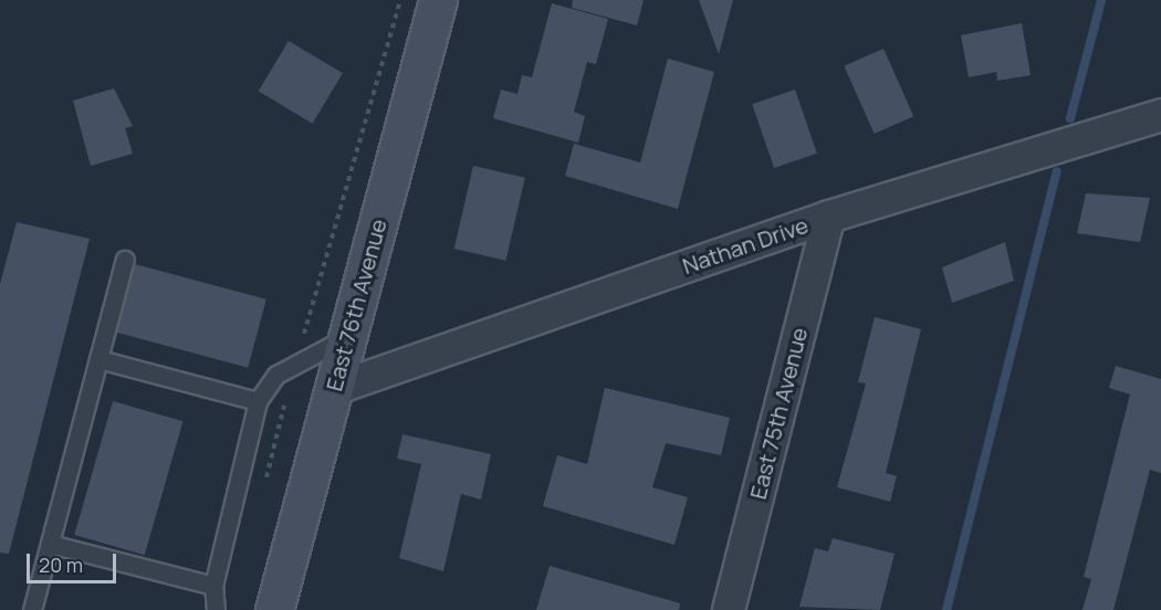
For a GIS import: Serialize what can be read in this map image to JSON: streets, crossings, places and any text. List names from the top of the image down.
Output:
{
  "streets": {
    "street": ["Nathan Drive", "East 76th Avenue", "East 75th Avenue"]
  },
  "crossings": [
    ["Nathan Drive", "East 76th Avenue"],
    ["Nathan Drive", "East 75th Avenue"]
  ],
  "scale_bar": "20 m"
}
